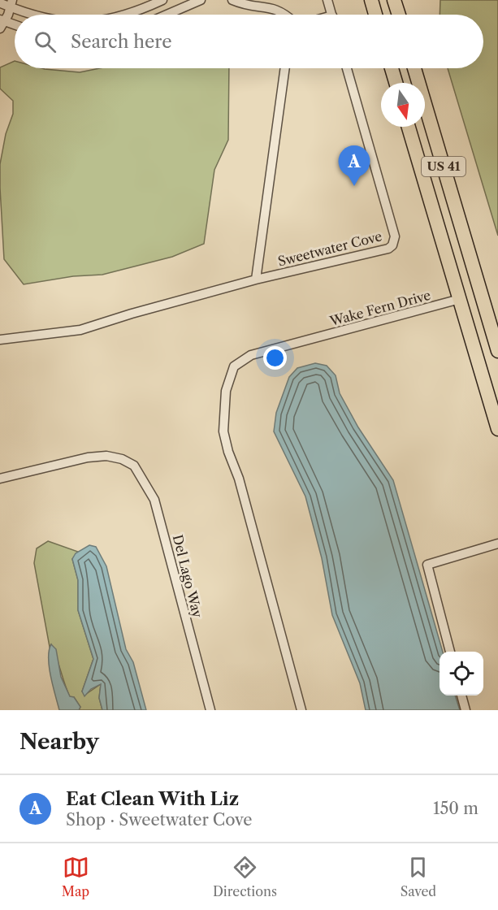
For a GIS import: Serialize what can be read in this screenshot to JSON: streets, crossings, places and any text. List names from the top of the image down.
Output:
{
  "streets": {
    "main road": ["US 41"],
    "street": ["Sweetwater Cove", "Wake Fern Drive", "Del Lago Way"]
  },
  "crossings": [
    ["US 41", "Wake Fern Drive"]
  ],
  "north": "bottom",
  "page": {
    "search": "Search here",
    "pins": "A",
    "heading": "Nearby",
    "list": [
      {
        "mark": "A",
        "name": "Eat Clean With Liz",
        "note": "Shop · Sweetwater Cove",
        "value": "150 m"
      }
    ],
    "nav": ["Map", "Directions", "Saved"]
  }
}
